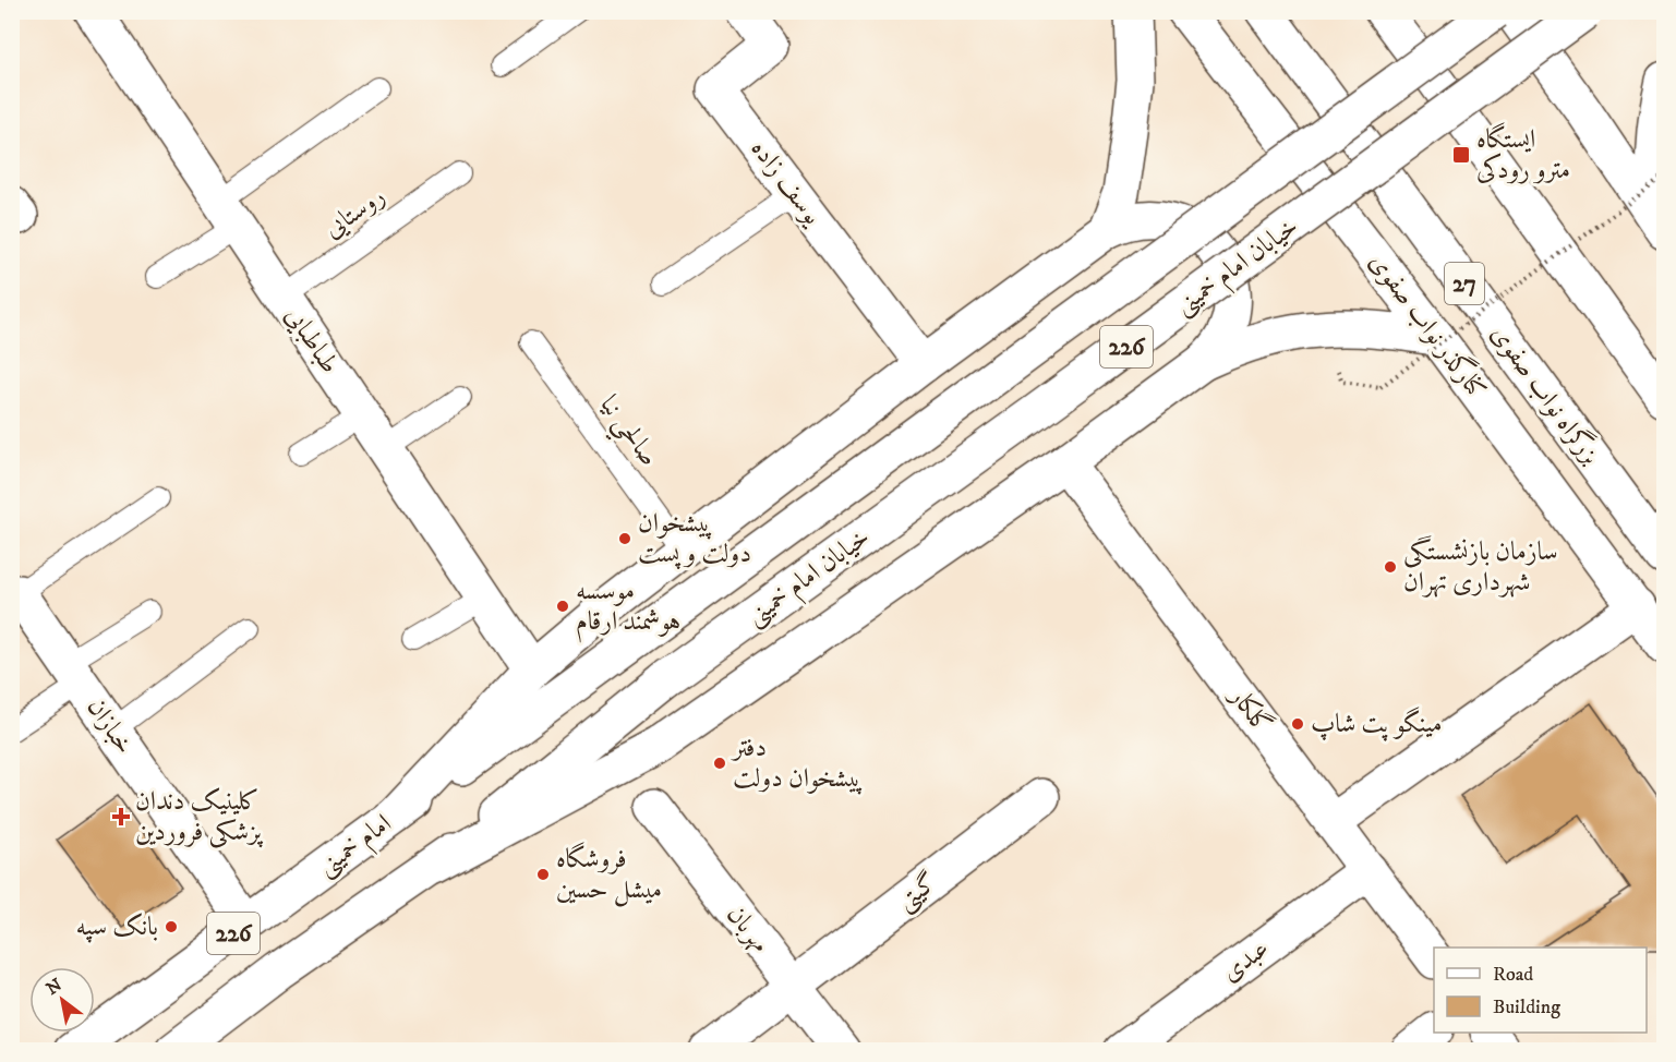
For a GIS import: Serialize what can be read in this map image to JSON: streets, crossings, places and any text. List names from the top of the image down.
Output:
{
  "streets": {
    "main road": [
      "یوسف زاده",
      "خیابان امام خمینی",
      "27",
      "کنارگذر نواب صفوی",
      "طباطبایی",
      "226",
      "بزرگراه نواب صفوی",
      "گلکار",
      "خبازان",
      "امام خمینی",
      "گیتی",
      "مهربان",
      "عبدی"
    ],
    "lane": ["روستایی", "صالحي نیا"]
  },
  "crossings": [
    ["روستایی", "طباطبایی"],
    ["خیابان امام خمینی", "226"],
    ["خیابان امام خمینی", "امام خمینی"],
    ["گلکار", "عبدی"],
    ["خبازان", "امام خمینی"],
    ["گیتی", "مهربان"]
  ],
  "places": {
    "transit": ["ایستگاه مترو رودکی"],
    "other": [
      "پیشخوان دولت و پست",
      "سازمان بازنشستگی شهرداری تهران",
      "موسسه هوشمند ارقام",
      "مینگو پت شاپ",
      "دفتر پیشخوان دولت",
      "فروشگاه میشل حسین",
      "بانک سپه"
    ],
    "health": ["کلینیک دندان پزشکی فروردین"]
  },
  "legend": ["Road", "Building"],
  "north": "top left"
}
